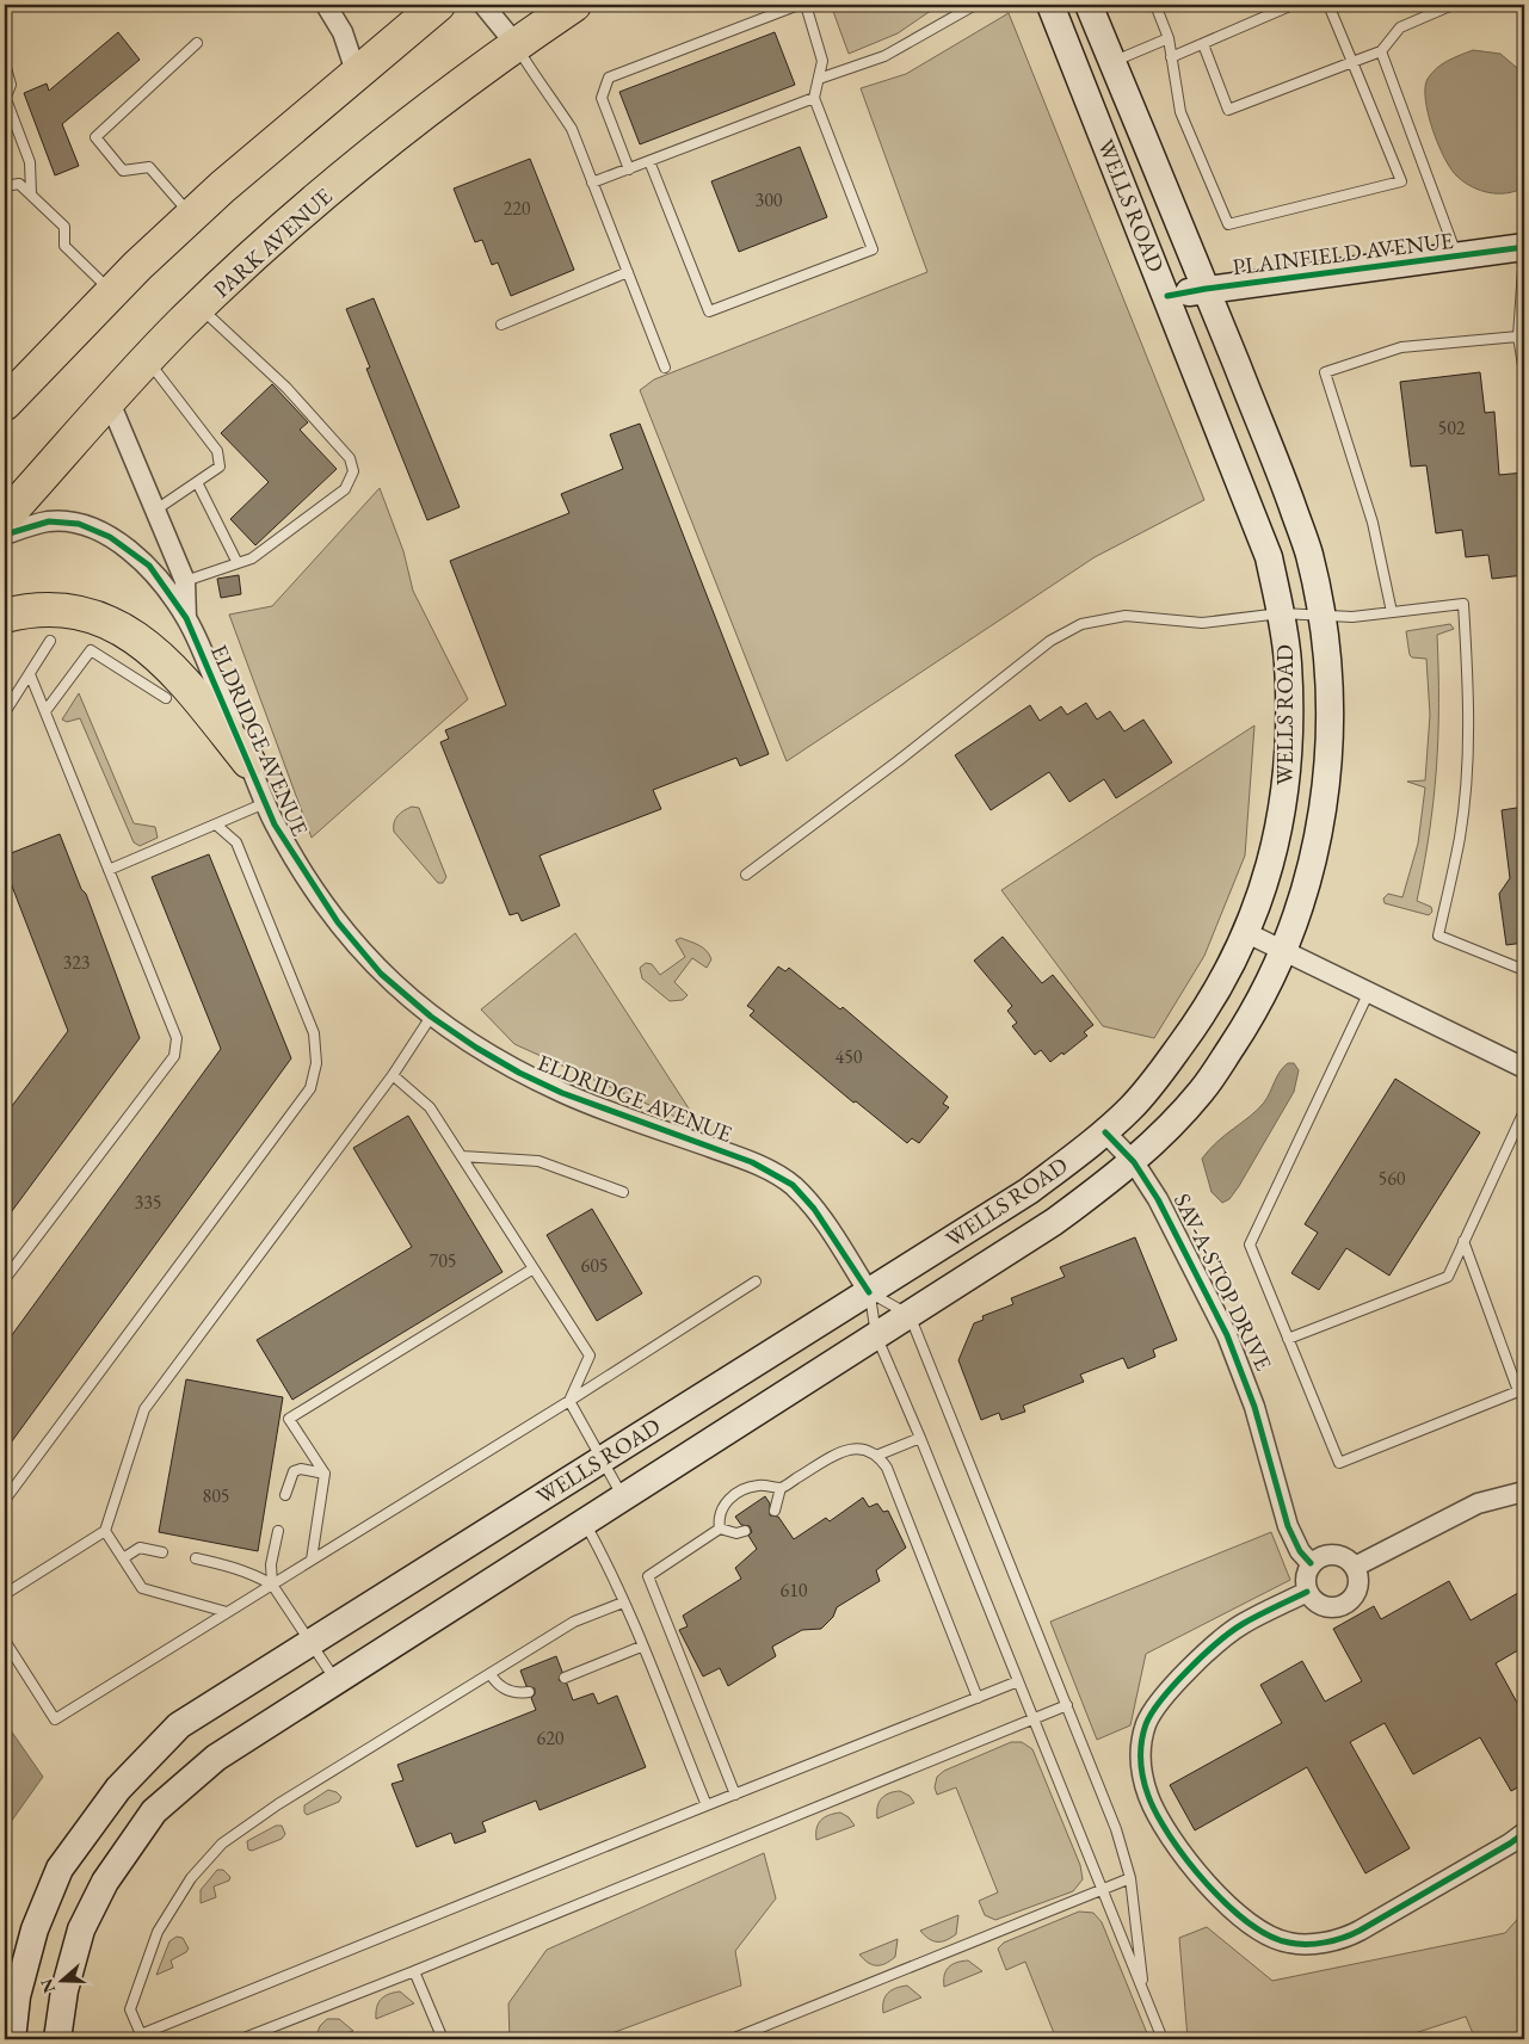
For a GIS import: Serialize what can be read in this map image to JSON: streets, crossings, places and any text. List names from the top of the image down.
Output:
{
  "streets": {
    "highway": ["PARK AVENUE"],
    "main road": ["WELLS ROAD", "PLAINFIELD AVENUE"],
    "street": ["ELDRIDGE AVENUE", "SAV-A-STOP DRIVE"]
  },
  "crossings": [
    ["WELLS ROAD", "PLAINFIELD AVENUE"],
    ["WELLS ROAD", "ELDRIDGE AVENUE"],
    ["WELLS ROAD", "SAV-A-STOP DRIVE"],
    ["PARK AVENUE", "ELDRIDGE AVENUE"]
  ],
  "house_numbers": [
    "300",
    "220",
    "502",
    "323",
    "450",
    "560",
    "335",
    "705",
    "605",
    "805",
    "610",
    "620"
  ],
  "north": "left"
}
